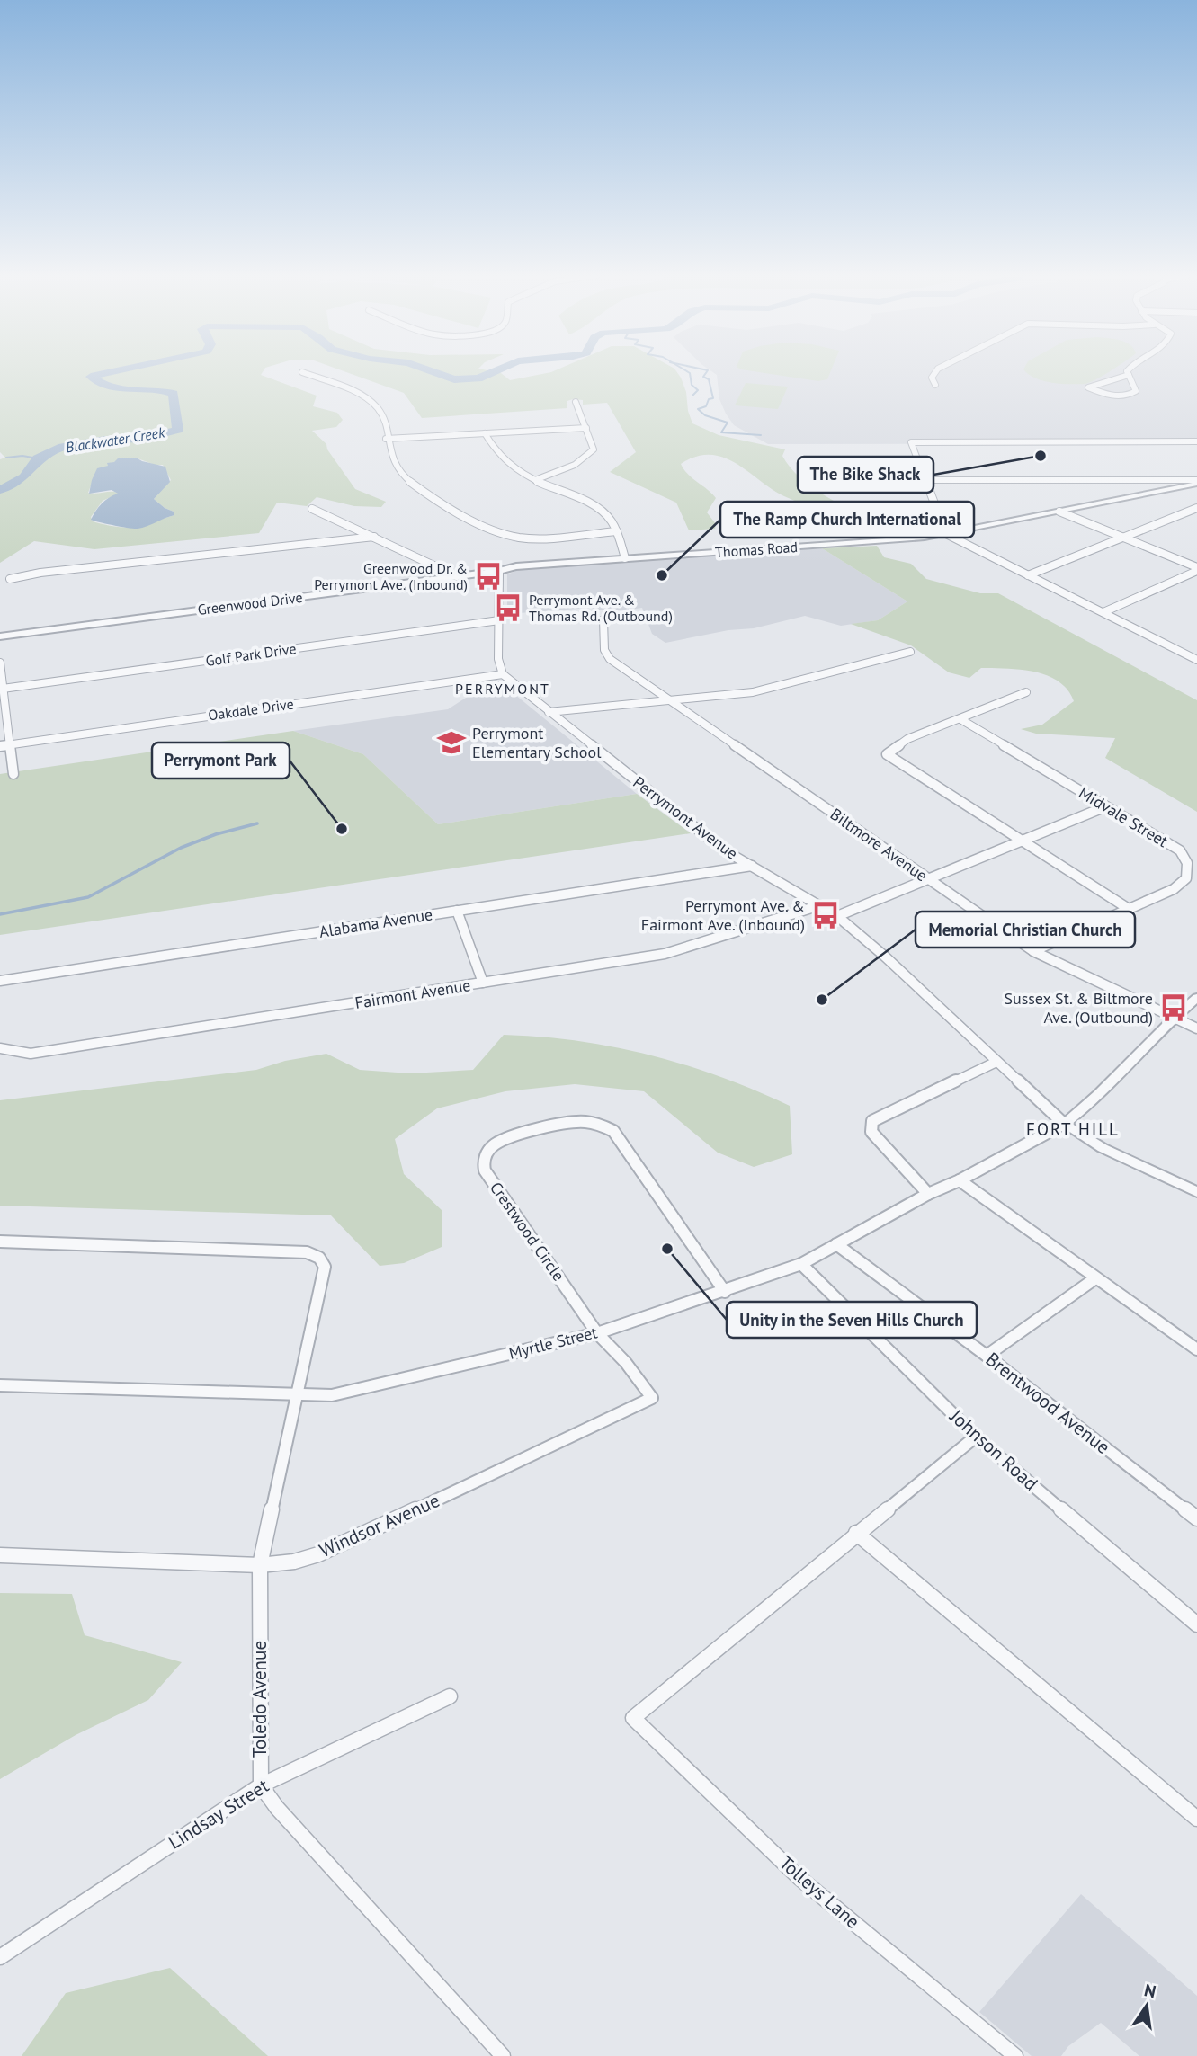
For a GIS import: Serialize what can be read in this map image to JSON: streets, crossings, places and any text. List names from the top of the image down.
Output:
{
  "streets": {
    "street": [
      "Thomas Road",
      "Greenwood Drive",
      "Golf Park Drive",
      "Oakdale Drive",
      "Midvale Street",
      "Perrymont Avenue",
      "Biltmore Avenue",
      "Alabama Avenue",
      "Fairmont Avenue",
      "Crestwood Circle",
      "Myrtle Street",
      "Brentwood Avenue",
      "Johnson Road",
      "Windsor Avenue",
      "Toledo Avenue",
      "Lindsay Street",
      "Tolleys Lane"
    ]
  },
  "crossings": [
    ["Thomas Road", "Greenwood Drive"],
    ["Oakdale Drive", "Perrymont Avenue"],
    ["Midvale Street", "Biltmore Avenue"],
    ["Perrymont Avenue", "Alabama Avenue"],
    ["Perrymont Avenue", "Fairmont Avenue"],
    ["Perrymont Avenue", "Myrtle Street"],
    ["Crestwood Circle", "Myrtle Street"],
    ["Crestwood Circle", "Windsor Avenue"],
    ["Myrtle Street", "Brentwood Avenue"],
    ["Myrtle Street", "Johnson Road"],
    ["Myrtle Street", "Windsor Avenue"],
    ["Myrtle Street", "Toledo Avenue"],
    ["Windsor Avenue", "Toledo Avenue"],
    ["Toledo Avenue", "Lindsay Street"]
  ],
  "districts": ["PERRYMONT", "FORT HILL"],
  "water": ["Blackwater Creek"],
  "places": {
    "other": [
      "The Bike Shack",
      "The Ramp Church International",
      "Perrymont Park",
      "Memorial Christian Church",
      "Unity in the Seven Hills Church"
    ],
    "bus stop": [
      "Greenwood Dr. & Perrymont Ave. (Inbound)",
      "Perrymont Ave. & Thomas Rd. (Outbound)",
      "Perrymont Ave. & Fairmont Ave. (Inbound)",
      "Sussex St. & Biltmore Ave. (Outbound)"
    ],
    "school or university": ["Perrymont Elementary School"]
  },
  "north": "top"
}
